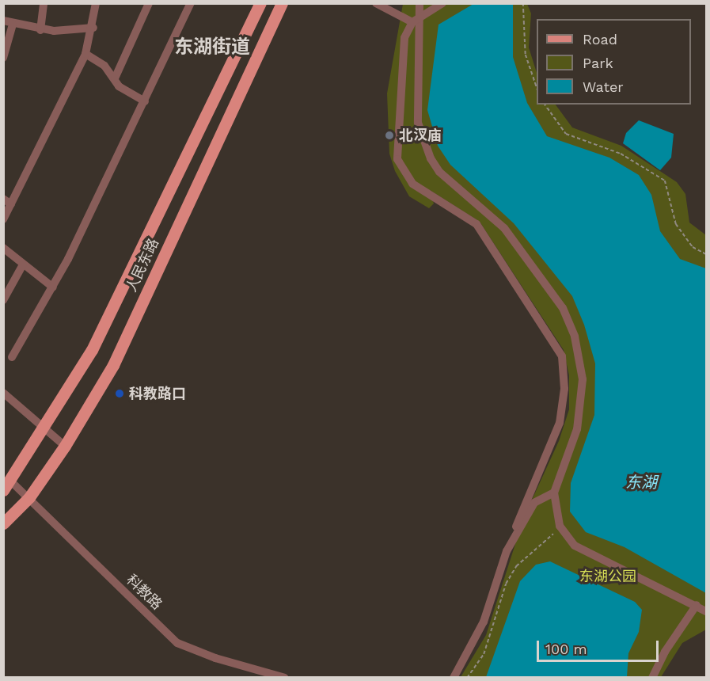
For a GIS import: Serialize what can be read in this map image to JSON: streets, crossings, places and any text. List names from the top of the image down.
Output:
{
  "streets": {
    "main road": ["人民东路"],
    "street": ["科教路"]
  },
  "crossings": [
    ["人民东路", "科教路"]
  ],
  "districts": ["东湖街道"],
  "water": ["东湖"],
  "parks": ["东湖公园"],
  "places": ["北汊庙", "科教路口"],
  "legend": ["Road", "Park", "Water"],
  "scale_bar": "100 m"
}
